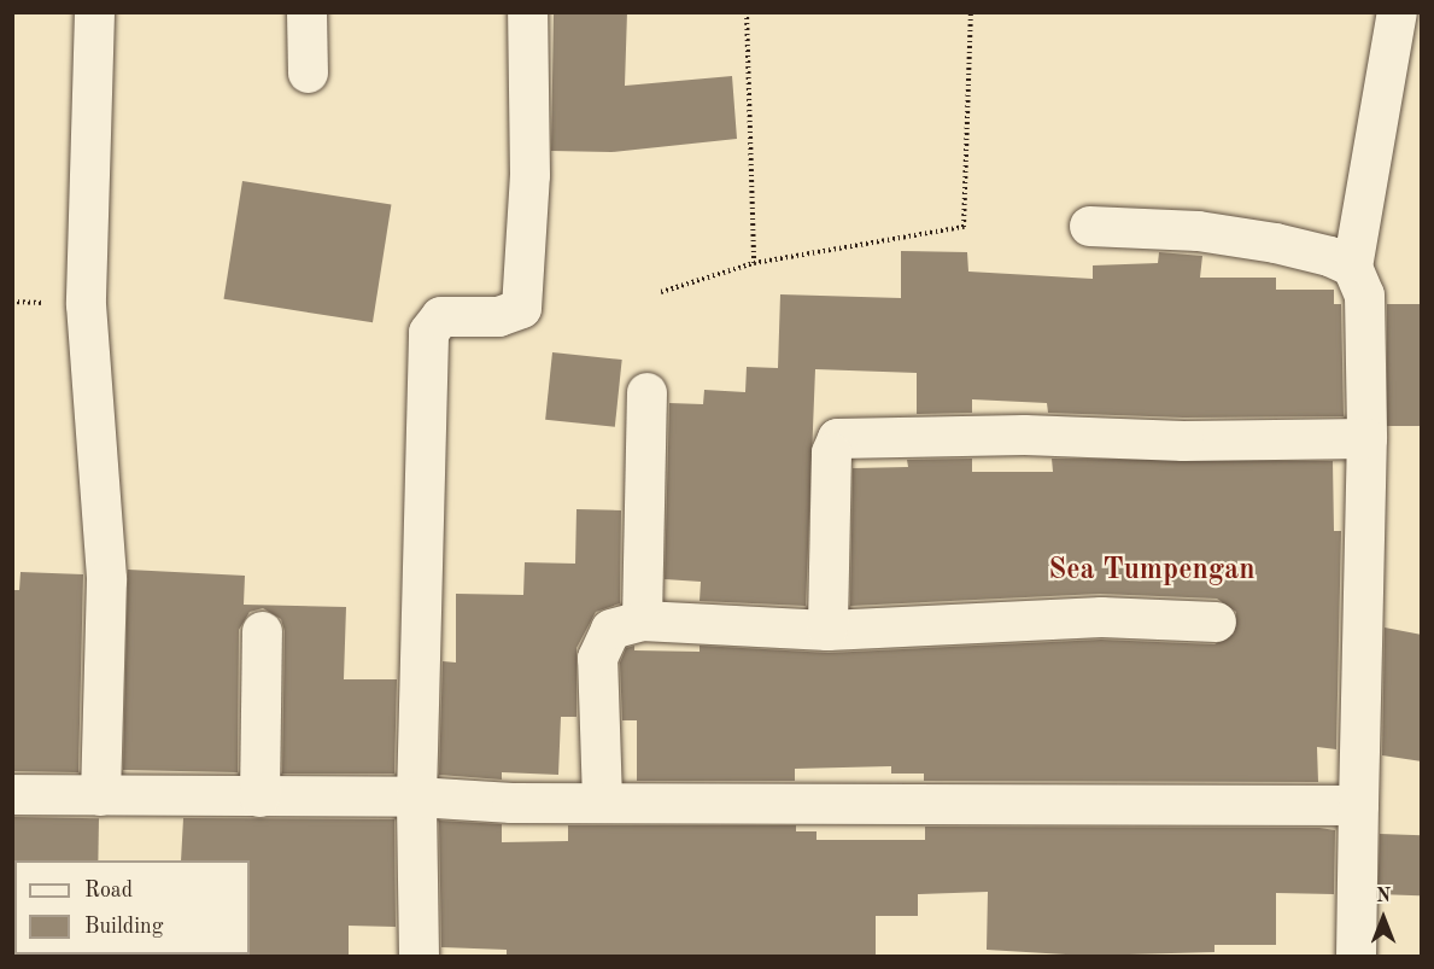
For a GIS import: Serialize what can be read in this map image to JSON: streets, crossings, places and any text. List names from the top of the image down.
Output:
{
  "districts": ["Sea Tumpengan"],
  "legend": ["Road", "Building"],
  "north": "top"
}
